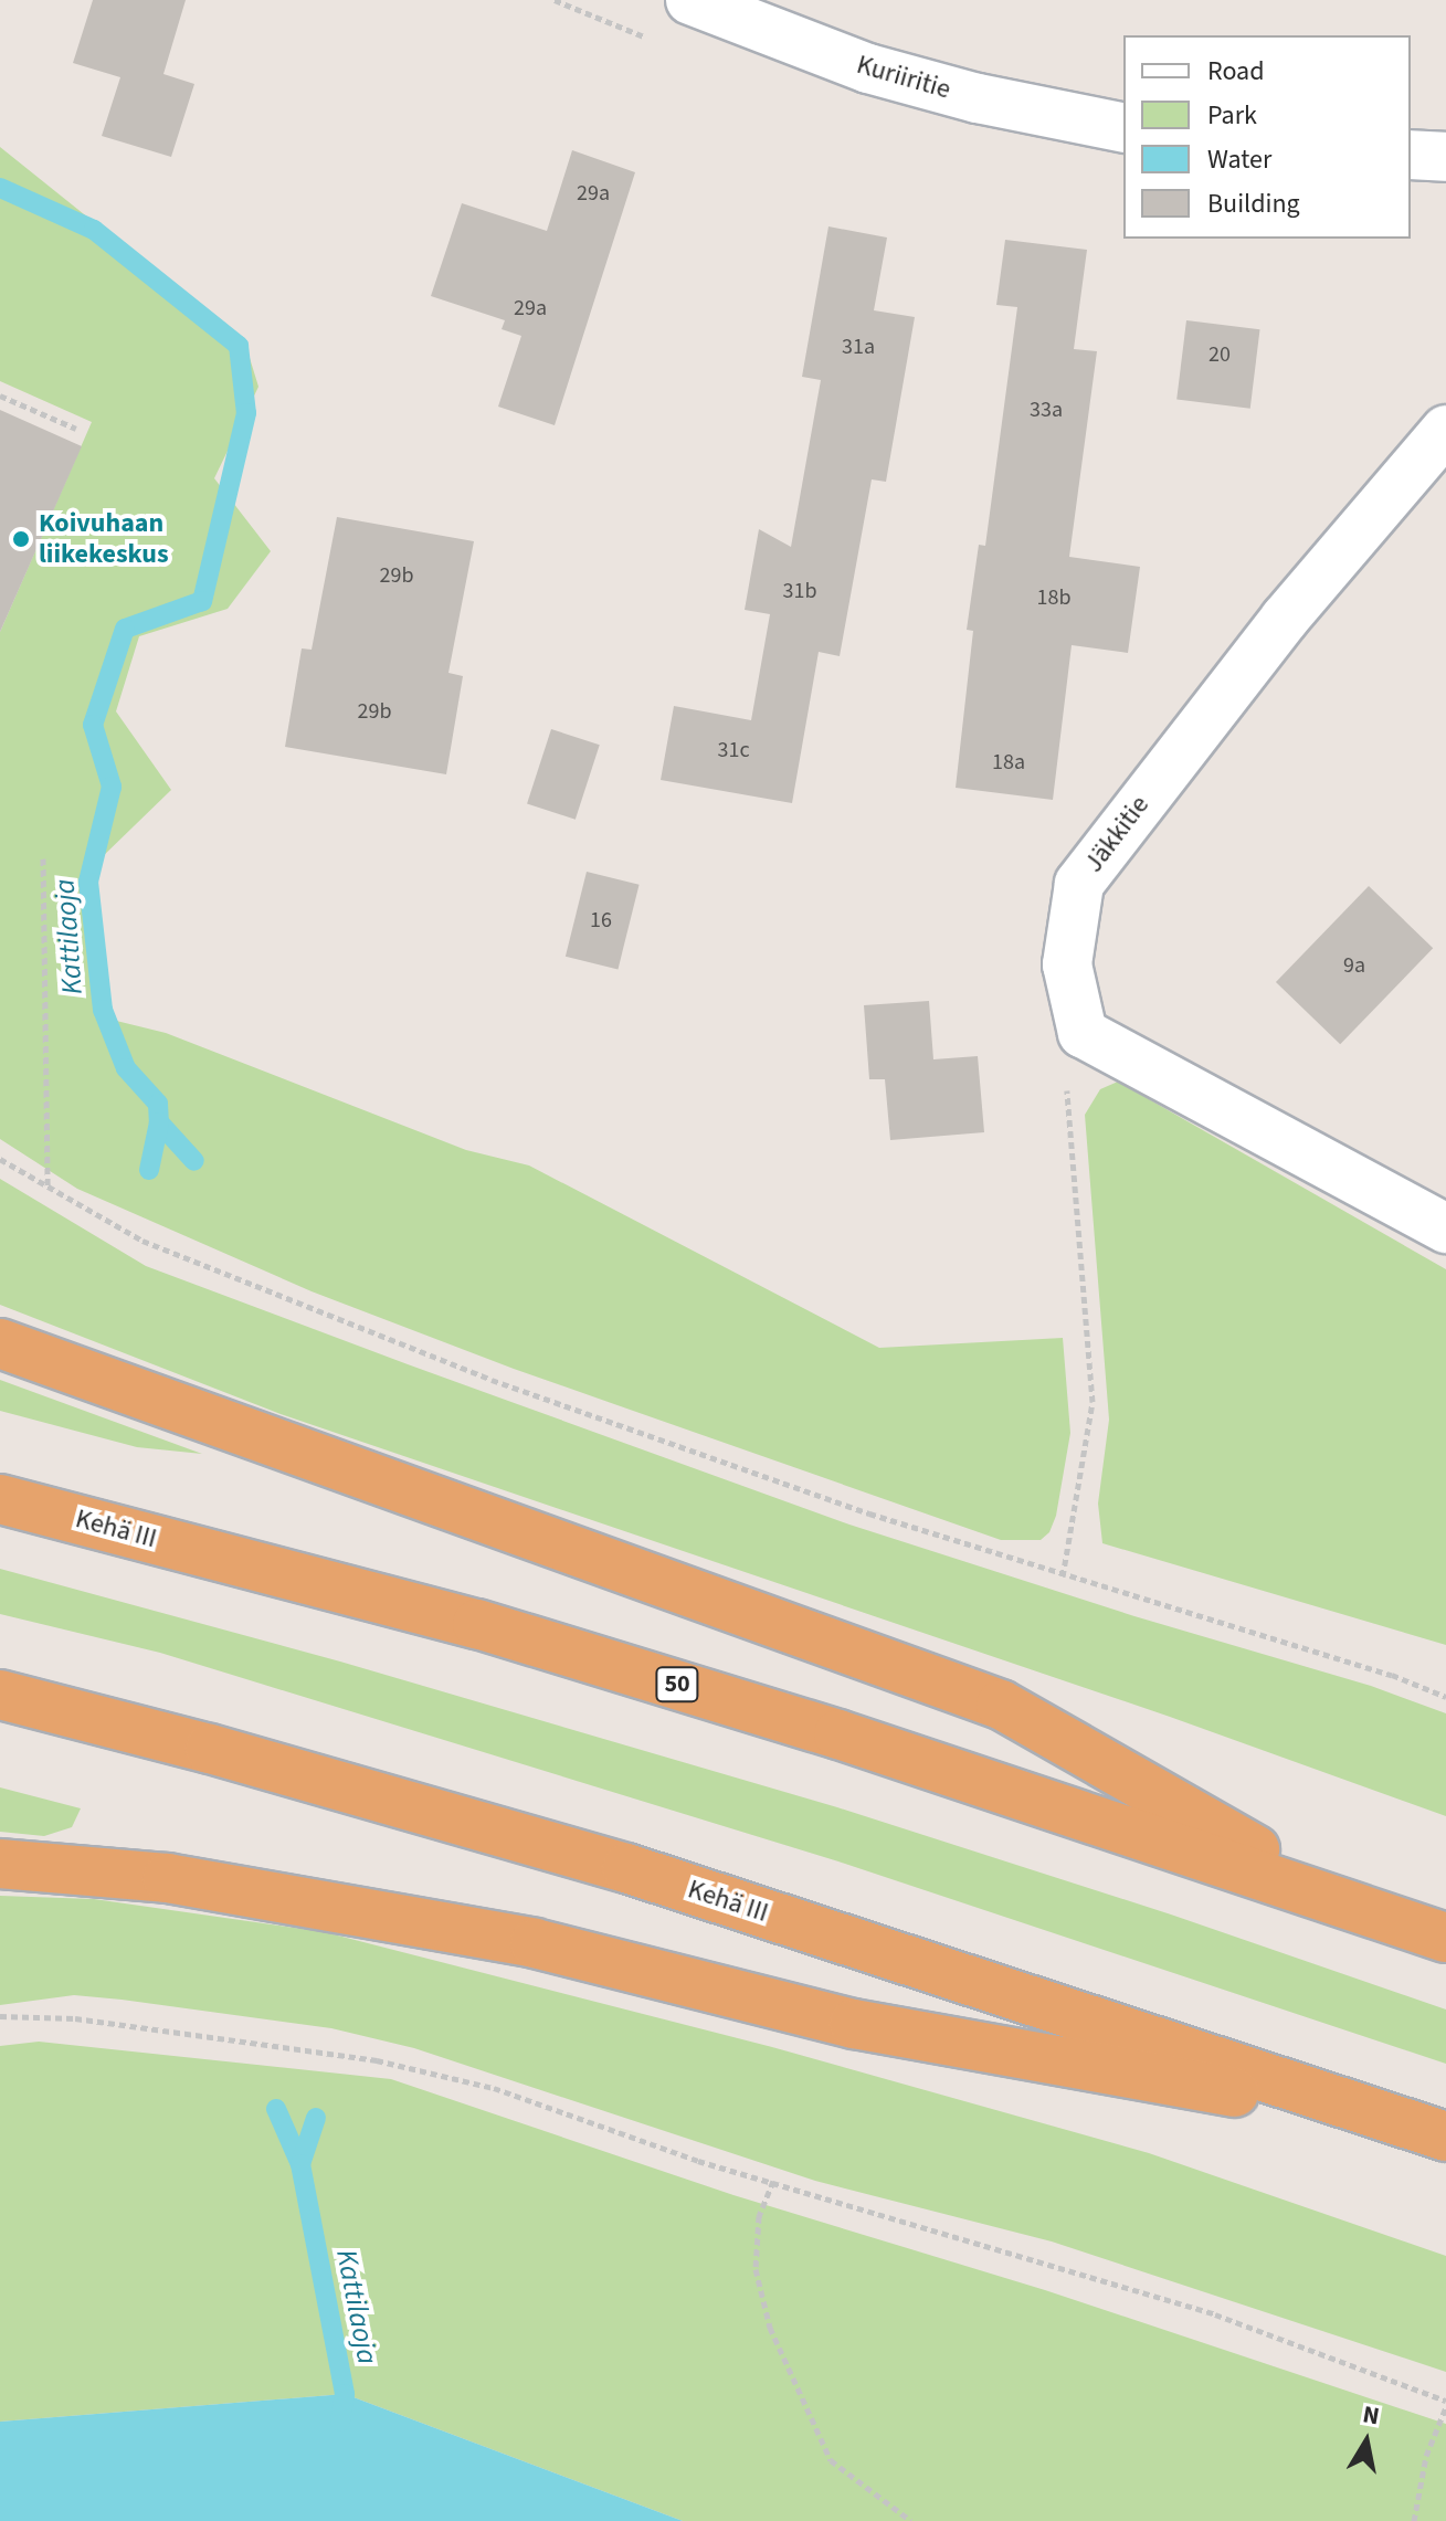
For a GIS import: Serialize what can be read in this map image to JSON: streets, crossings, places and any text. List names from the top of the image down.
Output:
{
  "streets": {
    "highway": ["Kehä III", "50"],
    "street": ["Kuriiritie", "Jäkkitie"]
  },
  "water": ["Kattilaoja"],
  "places": ["Koivuhaan liikekeskus"],
  "house_numbers": [
    "29a",
    "29a",
    "31a",
    "20",
    "33a",
    "29b",
    "31b",
    "18b",
    "29b",
    "31c",
    "18a",
    "16",
    "9a"
  ],
  "legend": [
    "Road",
    "Park",
    "Water",
    "Building"
  ],
  "north": "top"
}
